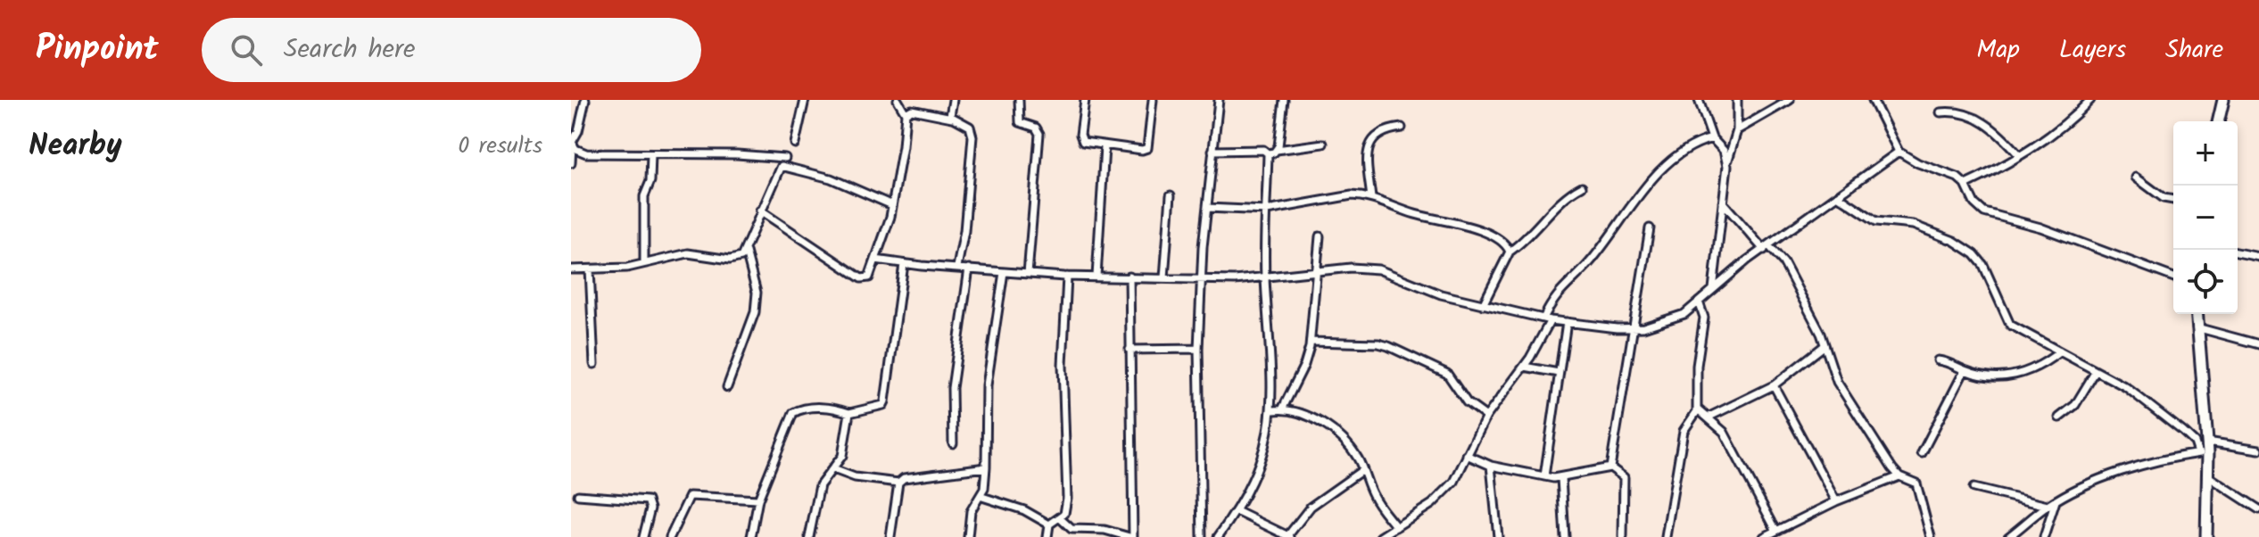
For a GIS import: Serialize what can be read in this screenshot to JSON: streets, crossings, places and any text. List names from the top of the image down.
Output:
{
  "page": {
    "header": "Pinpoint",
    "search": "Search here",
    "nav": ["Map", "Layers", "Share"],
    "heading": ["Nearby", "0 results"],
    "map_buttons": ["+", "−"]
  }
}
